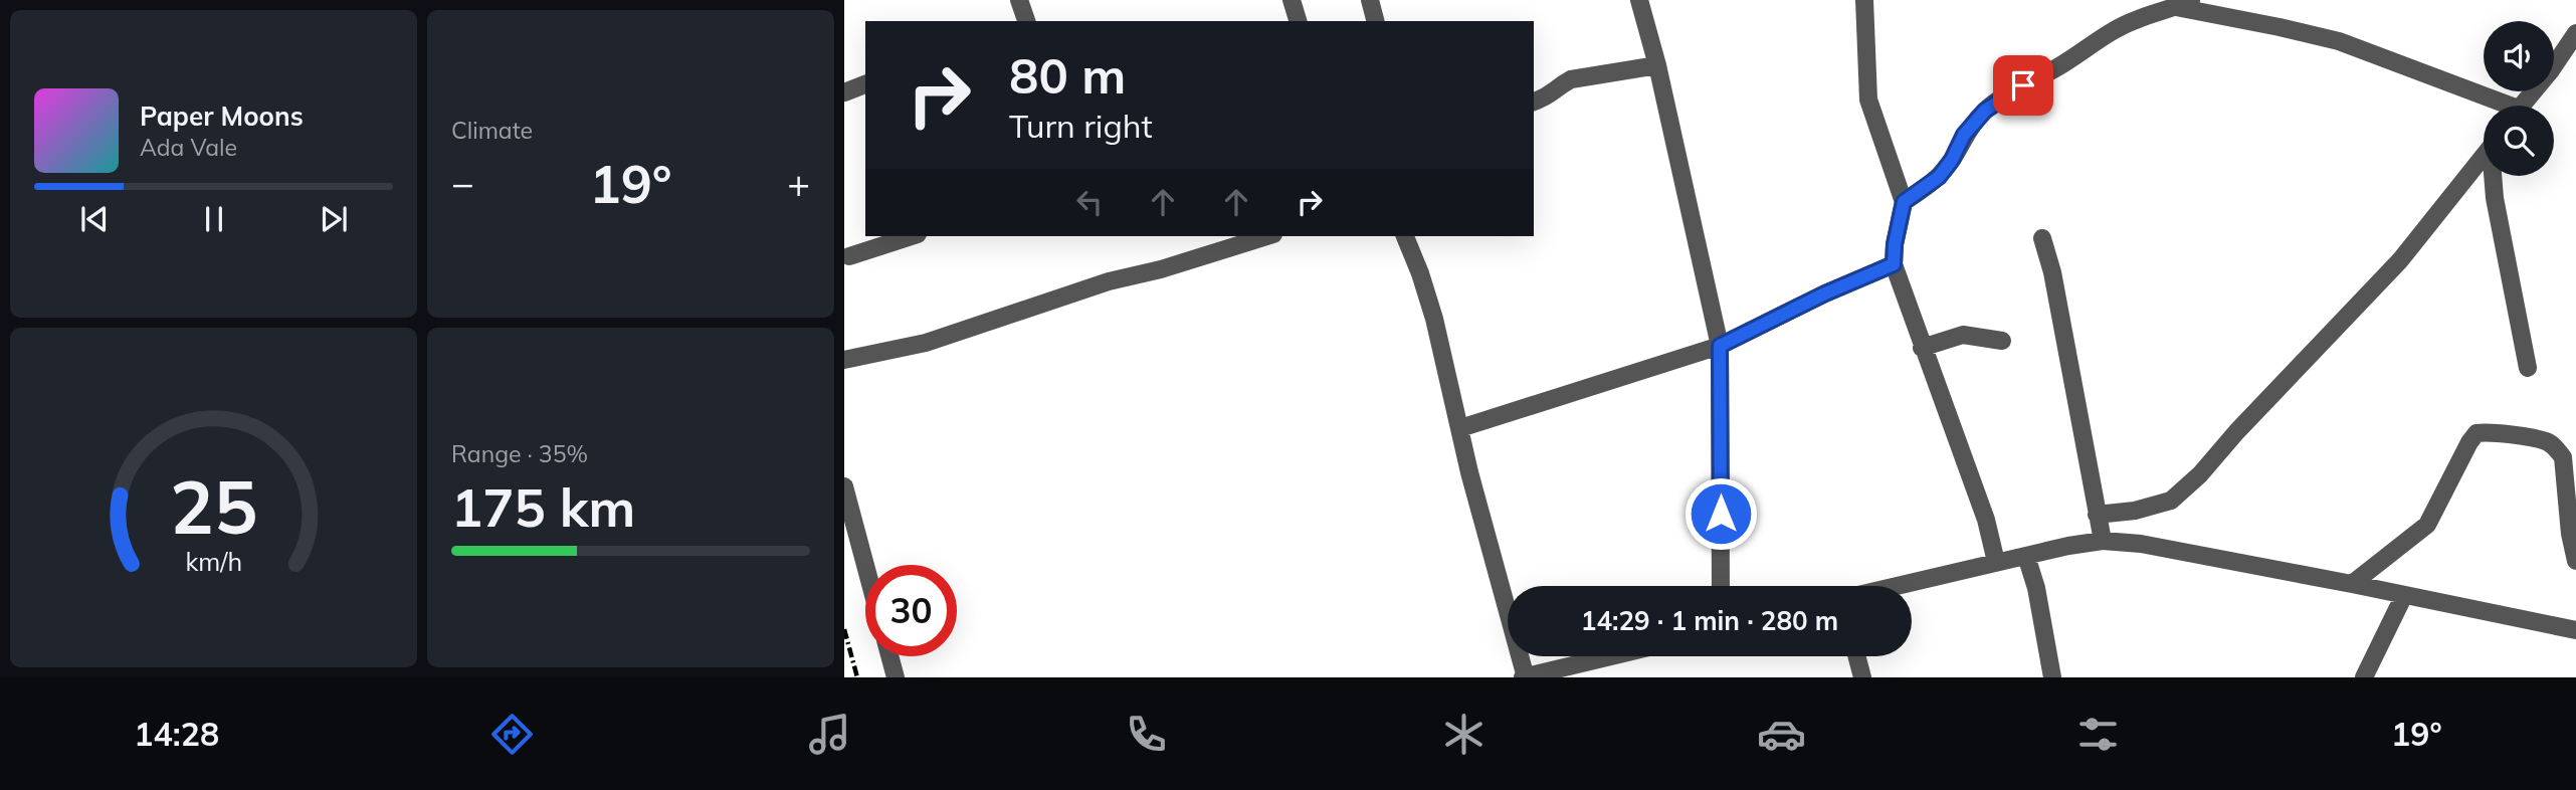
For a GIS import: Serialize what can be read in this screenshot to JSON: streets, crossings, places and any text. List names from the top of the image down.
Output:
{
  "page": {
    "tile": [
      "Climate",
      ["Range · 35%", "175 km"]
    ],
    "turn": ["80 m", "Turn right"],
    "song": ["Paper Moons", "Ada Vale"],
    "heat": ["−", "19°", "+"],
    "limit": "30",
    "trip": "14:29 · 1 min · 280 m",
    "tabs": ["14:28", "19°"],
    "gauge": ["25", "km/h"]
  }
}
